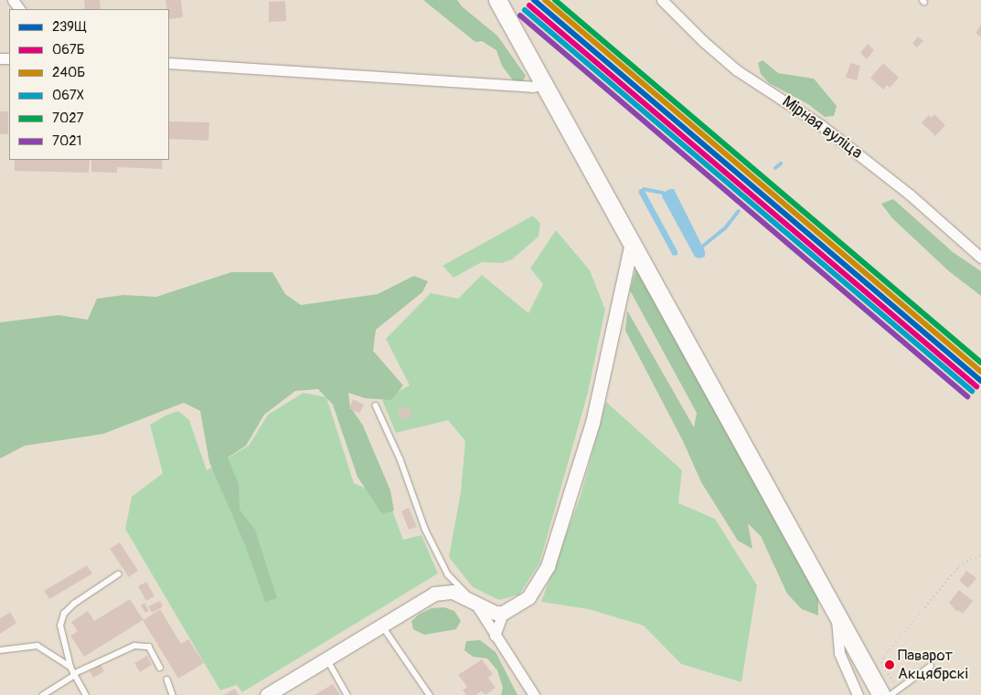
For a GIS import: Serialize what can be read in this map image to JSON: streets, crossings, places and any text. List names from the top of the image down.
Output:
{
  "streets": {
    "street": ["Мірная вуліца"]
  },
  "places": ["Паварот Акцябрскі"],
  "lines": [
    "transit line 239Щ",
    "transit line 240Б",
    "transit line 7027",
    "transit line 067Б",
    "transit line 067Х",
    "transit line 7021"
  ],
  "legend": [
    "239Щ",
    "067Б",
    "240Б",
    "067Х",
    "7027",
    "7021"
  ]
}
